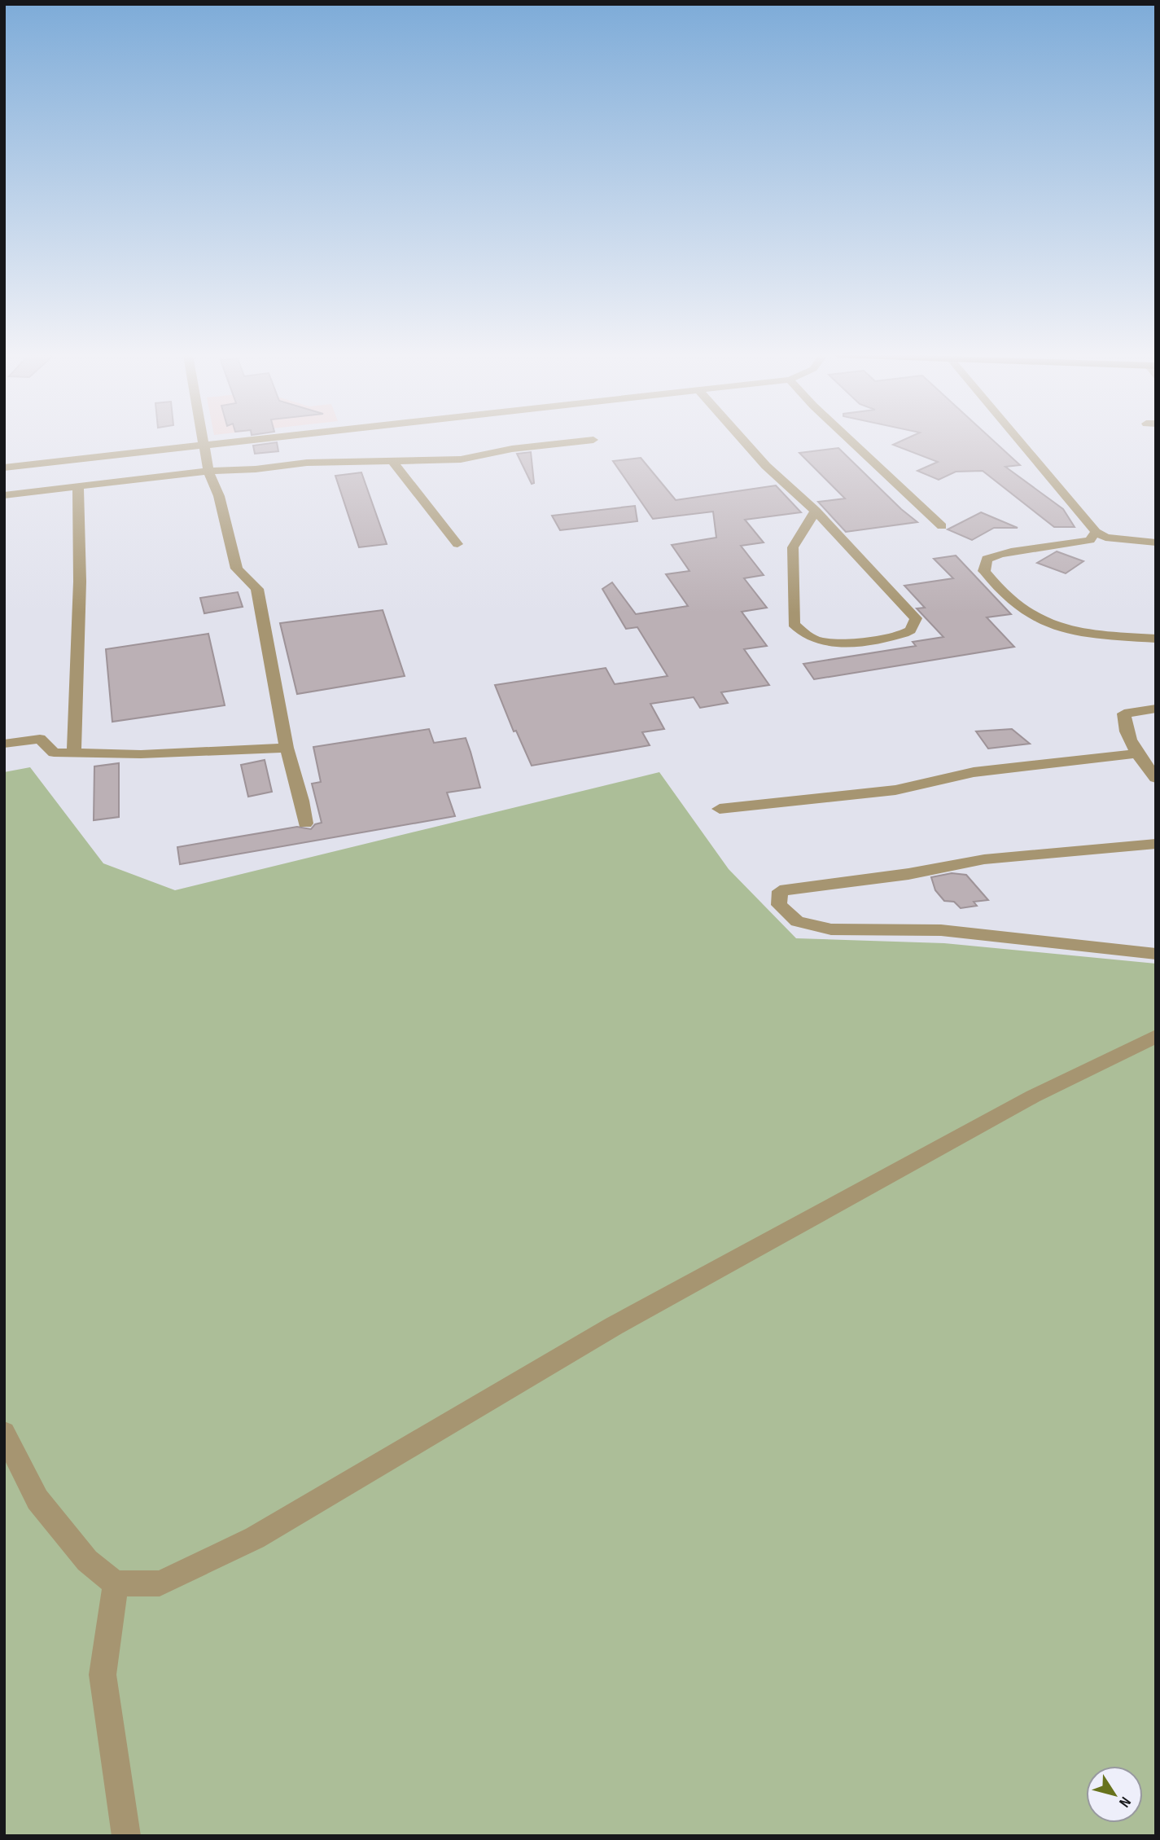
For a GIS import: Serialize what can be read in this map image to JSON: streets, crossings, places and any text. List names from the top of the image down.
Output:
{
  "north": "bottom right"
}
